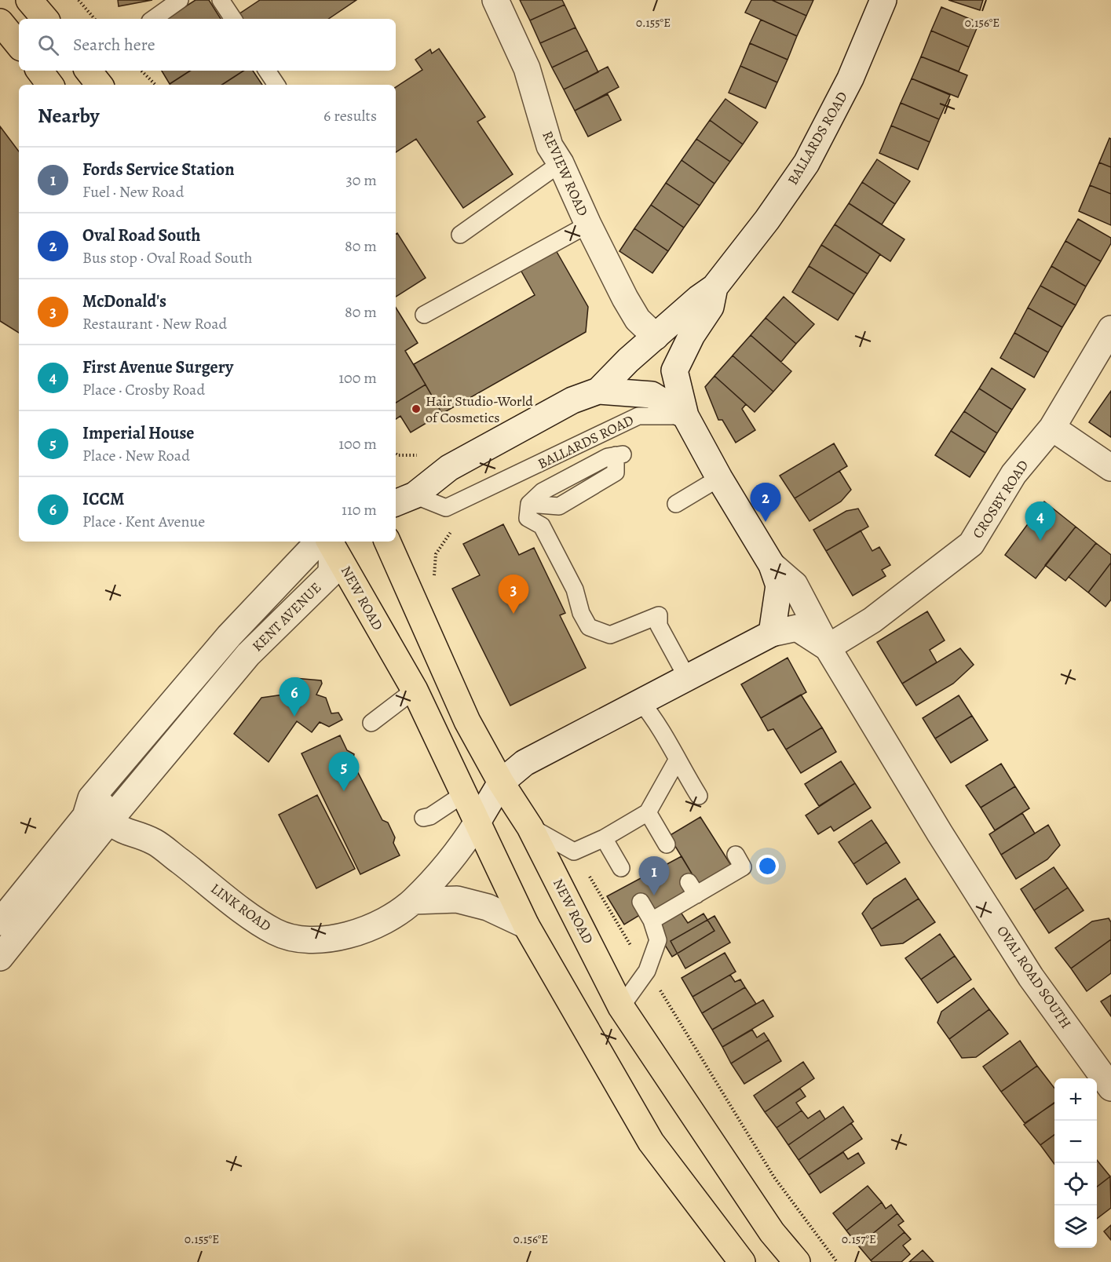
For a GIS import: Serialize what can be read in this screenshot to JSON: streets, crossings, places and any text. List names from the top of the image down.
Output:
{
  "streets": {
    "main road": ["NEW ROAD"],
    "street": [
      "BALLARDS ROAD",
      "REVIEW ROAD",
      "CROSBY ROAD",
      "KENT AVENUE",
      "LINK ROAD",
      "OVAL ROAD SOUTH"
    ]
  },
  "crossings": [
    ["BALLARDS ROAD", "REVIEW ROAD"],
    ["BALLARDS ROAD", "OVAL ROAD SOUTH"],
    ["CROSBY ROAD", "OVAL ROAD SOUTH"],
    ["NEW ROAD", "KENT AVENUE"],
    ["NEW ROAD", "LINK ROAD"],
    ["NEW ROAD", "OVAL ROAD SOUTH"],
    ["KENT AVENUE", "LINK ROAD"],
    ["LINK ROAD", "OVAL ROAD SOUTH"]
  ],
  "places": ["Hair Studio-World of Cosmetics"],
  "page": {
    "search": "Search here",
    "heading": ["Nearby", "6 results"],
    "list": [
      {
        "mark": "1",
        "name": "Fords Service Station",
        "note": "Fuel · New Road",
        "value": "30 m"
      },
      {
        "mark": "2",
        "name": "Oval Road South",
        "note": "Bus stop · Oval Road South",
        "value": "80 m"
      },
      {
        "mark": "3",
        "name": "McDonald's",
        "note": "Restaurant · New Road",
        "value": "80 m"
      },
      {
        "mark": "4",
        "name": "First Avenue Surgery",
        "note": "Place · Crosby Road",
        "value": "100 m"
      },
      {
        "mark": "5",
        "name": "Imperial House",
        "note": "Place · New Road",
        "value": "100 m"
      },
      {
        "mark": "6",
        "name": "ICCM",
        "note": "Place · Kent Avenue",
        "value": "110 m"
      }
    ],
    "pins": [
      "2",
      "4",
      "3",
      "6",
      "5",
      "1"
    ],
    "map_buttons": ["+", "−"]
  },
  "coordinates": ["0.155°E", "0.156°E", "0.157°E"]
}
